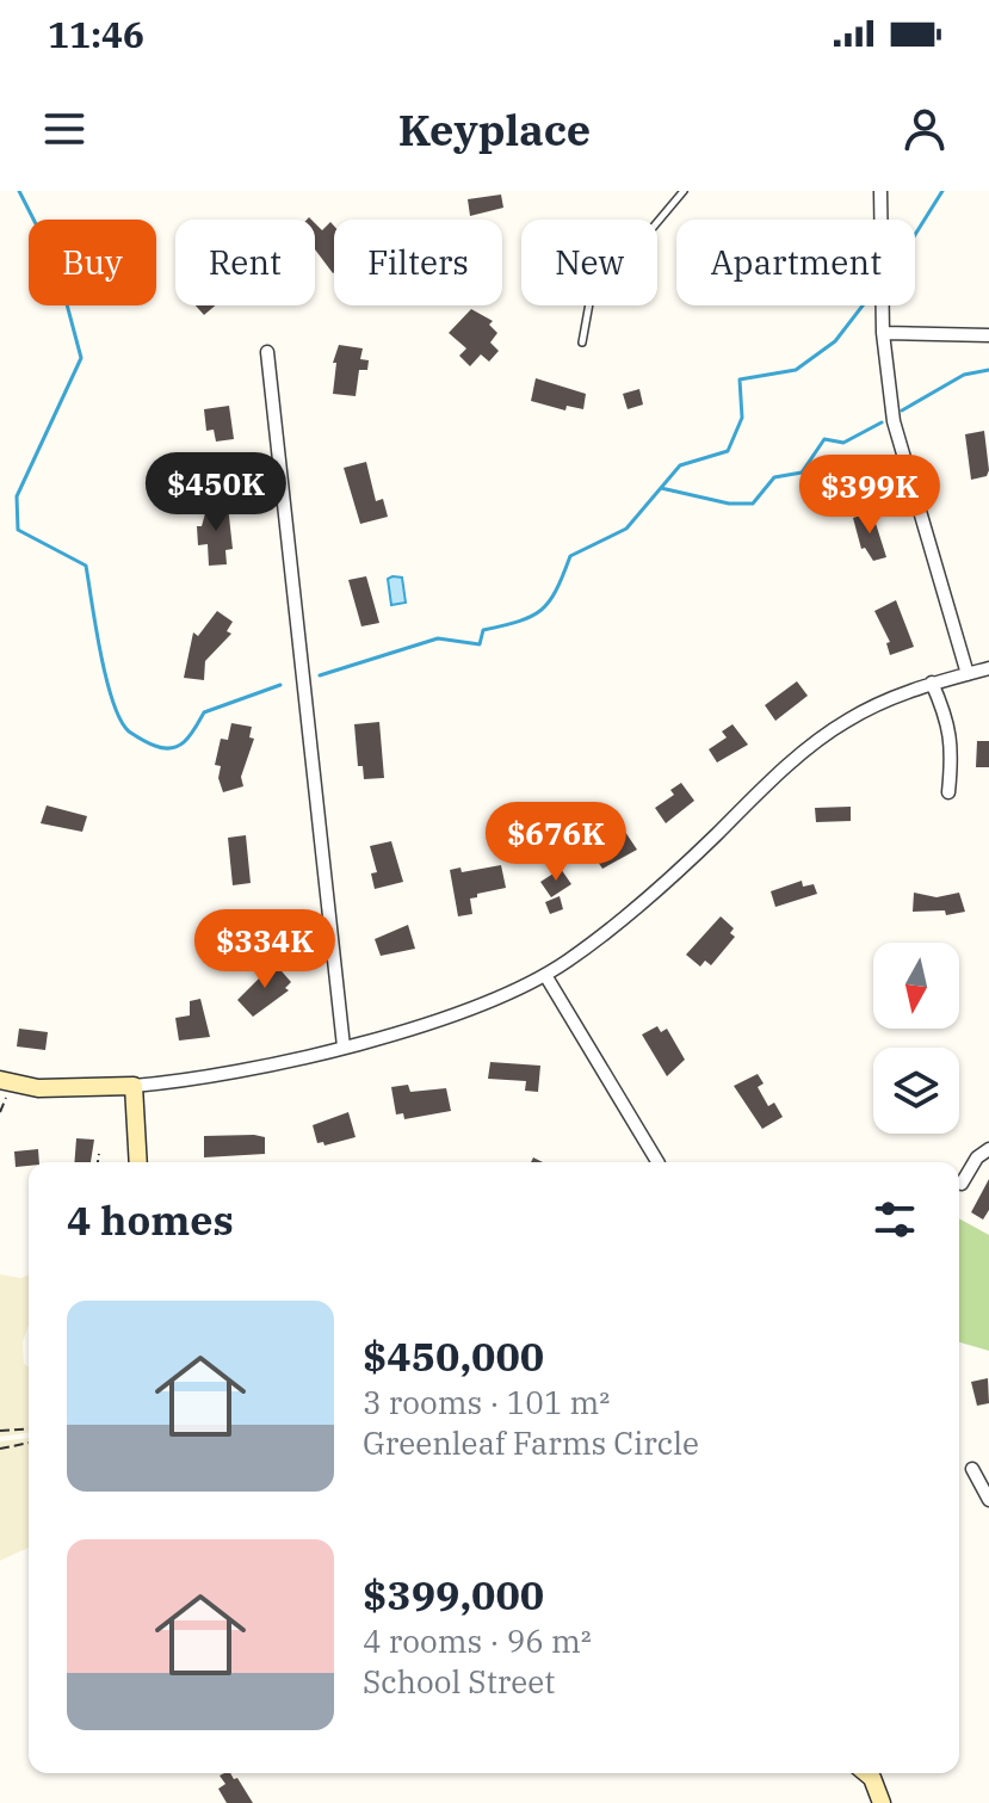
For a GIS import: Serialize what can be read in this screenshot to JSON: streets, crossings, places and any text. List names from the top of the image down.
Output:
{
  "north": "bottom",
  "page": {
    "status": "11:46",
    "header": "Keyplace",
    "chip": [
      "Buy",
      "Rent",
      "Filters",
      "New",
      "Apartment"
    ],
    "price": [
      "$450K",
      "$399K",
      "$676K",
      "$334K"
    ],
    "heading": "4 homes",
    "list": [
      {
        "name": "$450,000",
        "note": "3 rooms · 101 m² · Greenleaf Farms Circle"
      },
      {
        "name": "$399,000",
        "note": "4 rooms · 96 m² · School Street"
      }
    ]
  }
}
